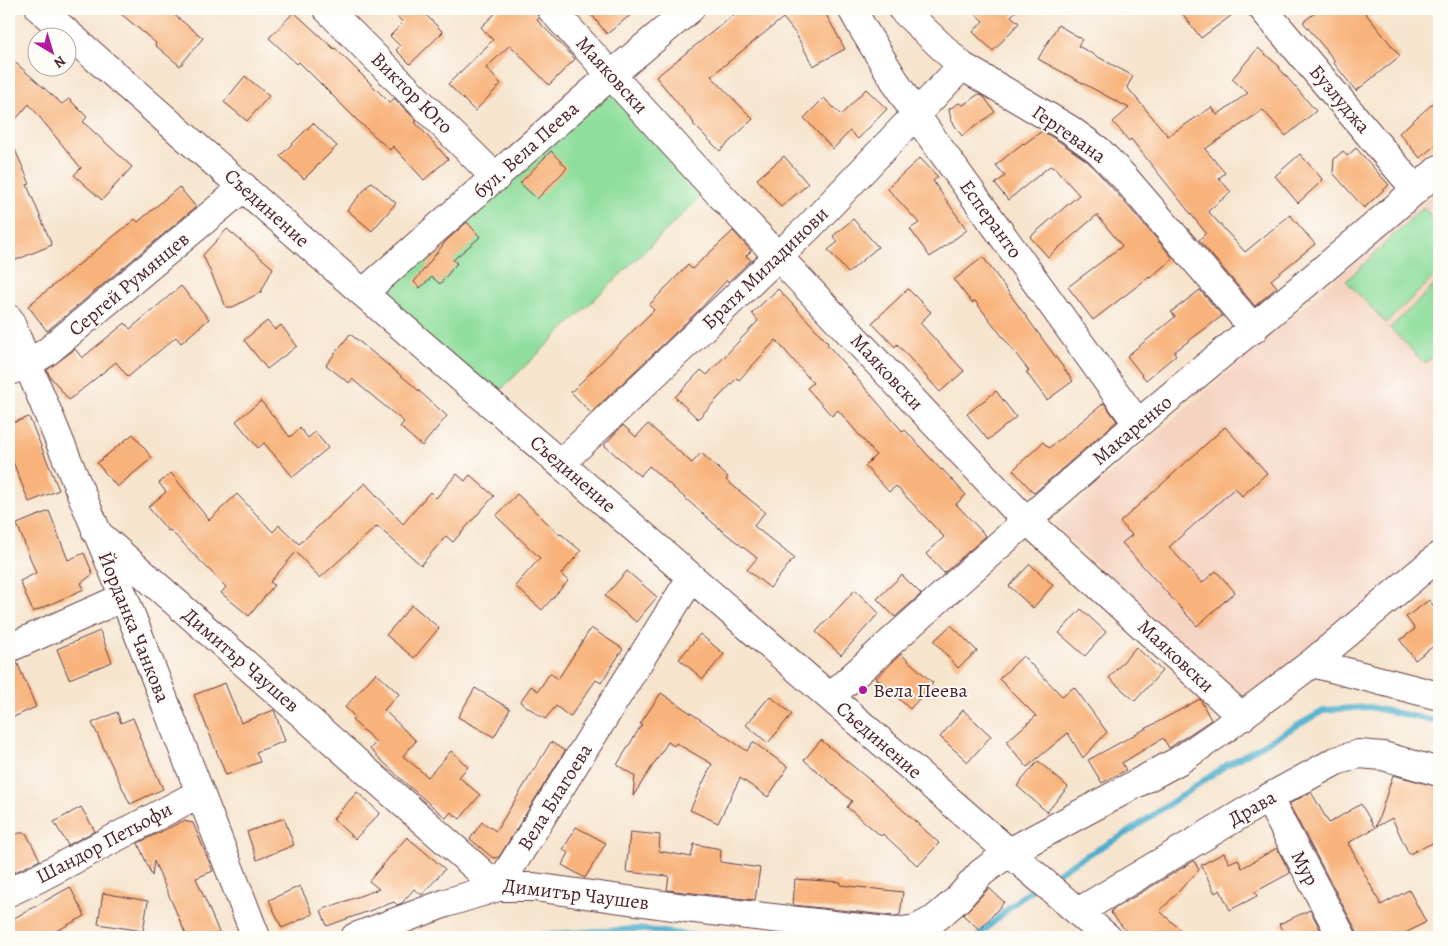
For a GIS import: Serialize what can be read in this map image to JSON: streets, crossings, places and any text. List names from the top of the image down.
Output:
{
  "streets": {
    "street": [
      "Маяковски",
      "Виктор Юго",
      "Бузлуджа",
      "Гергевана",
      "бул. Вела Пеева",
      "Съединение",
      "Есперанто",
      "Братя Миладинови",
      "Сергей Румянцев",
      "Макаренко",
      "Йорданка Чанкова",
      "Димитър Чаушев",
      "Вела Благоева",
      "Драва",
      "Шандор Петьофи",
      "Мур"
    ]
  },
  "crossings": [
    ["Маяковски", "бул. Вела Пеева"],
    ["Маяковски", "Братя Миладинови"],
    ["Маяковски", "Макаренко"],
    ["Маяковски", "Димитър Чаушев"],
    ["Виктор Юго", "бул. Вела Пеева"],
    ["Бузлуджа", "Макаренко"],
    ["Гергевана", "Братя Миладинови"],
    ["Гергевана", "Макаренко"],
    ["бул. Вела Пеева", "Съединение"],
    ["Съединение", "Братя Миладинови"],
    ["Съединение", "Сергей Румянцев"],
    ["Съединение", "Макаренко"],
    ["Съединение", "Димитър Чаушев"],
    ["Съединение", "Вела Благоева"],
    ["Съединение", "Драва"],
    ["Есперанто", "Братя Миладинови"],
    ["Есперанто", "Макаренко"],
    ["Сергей Румянцев", "Йорданка Чанкова"],
    ["Йорданка Чанкова", "Димитър Чаушев"],
    ["Йорданка Чанкова", "Шандор Петьофи"],
    ["Димитър Чаушев", "Вела Благоева"],
    ["Драва", "Мур"]
  ],
  "places": ["Вела Пеева"],
  "north": "bottom right"
}
